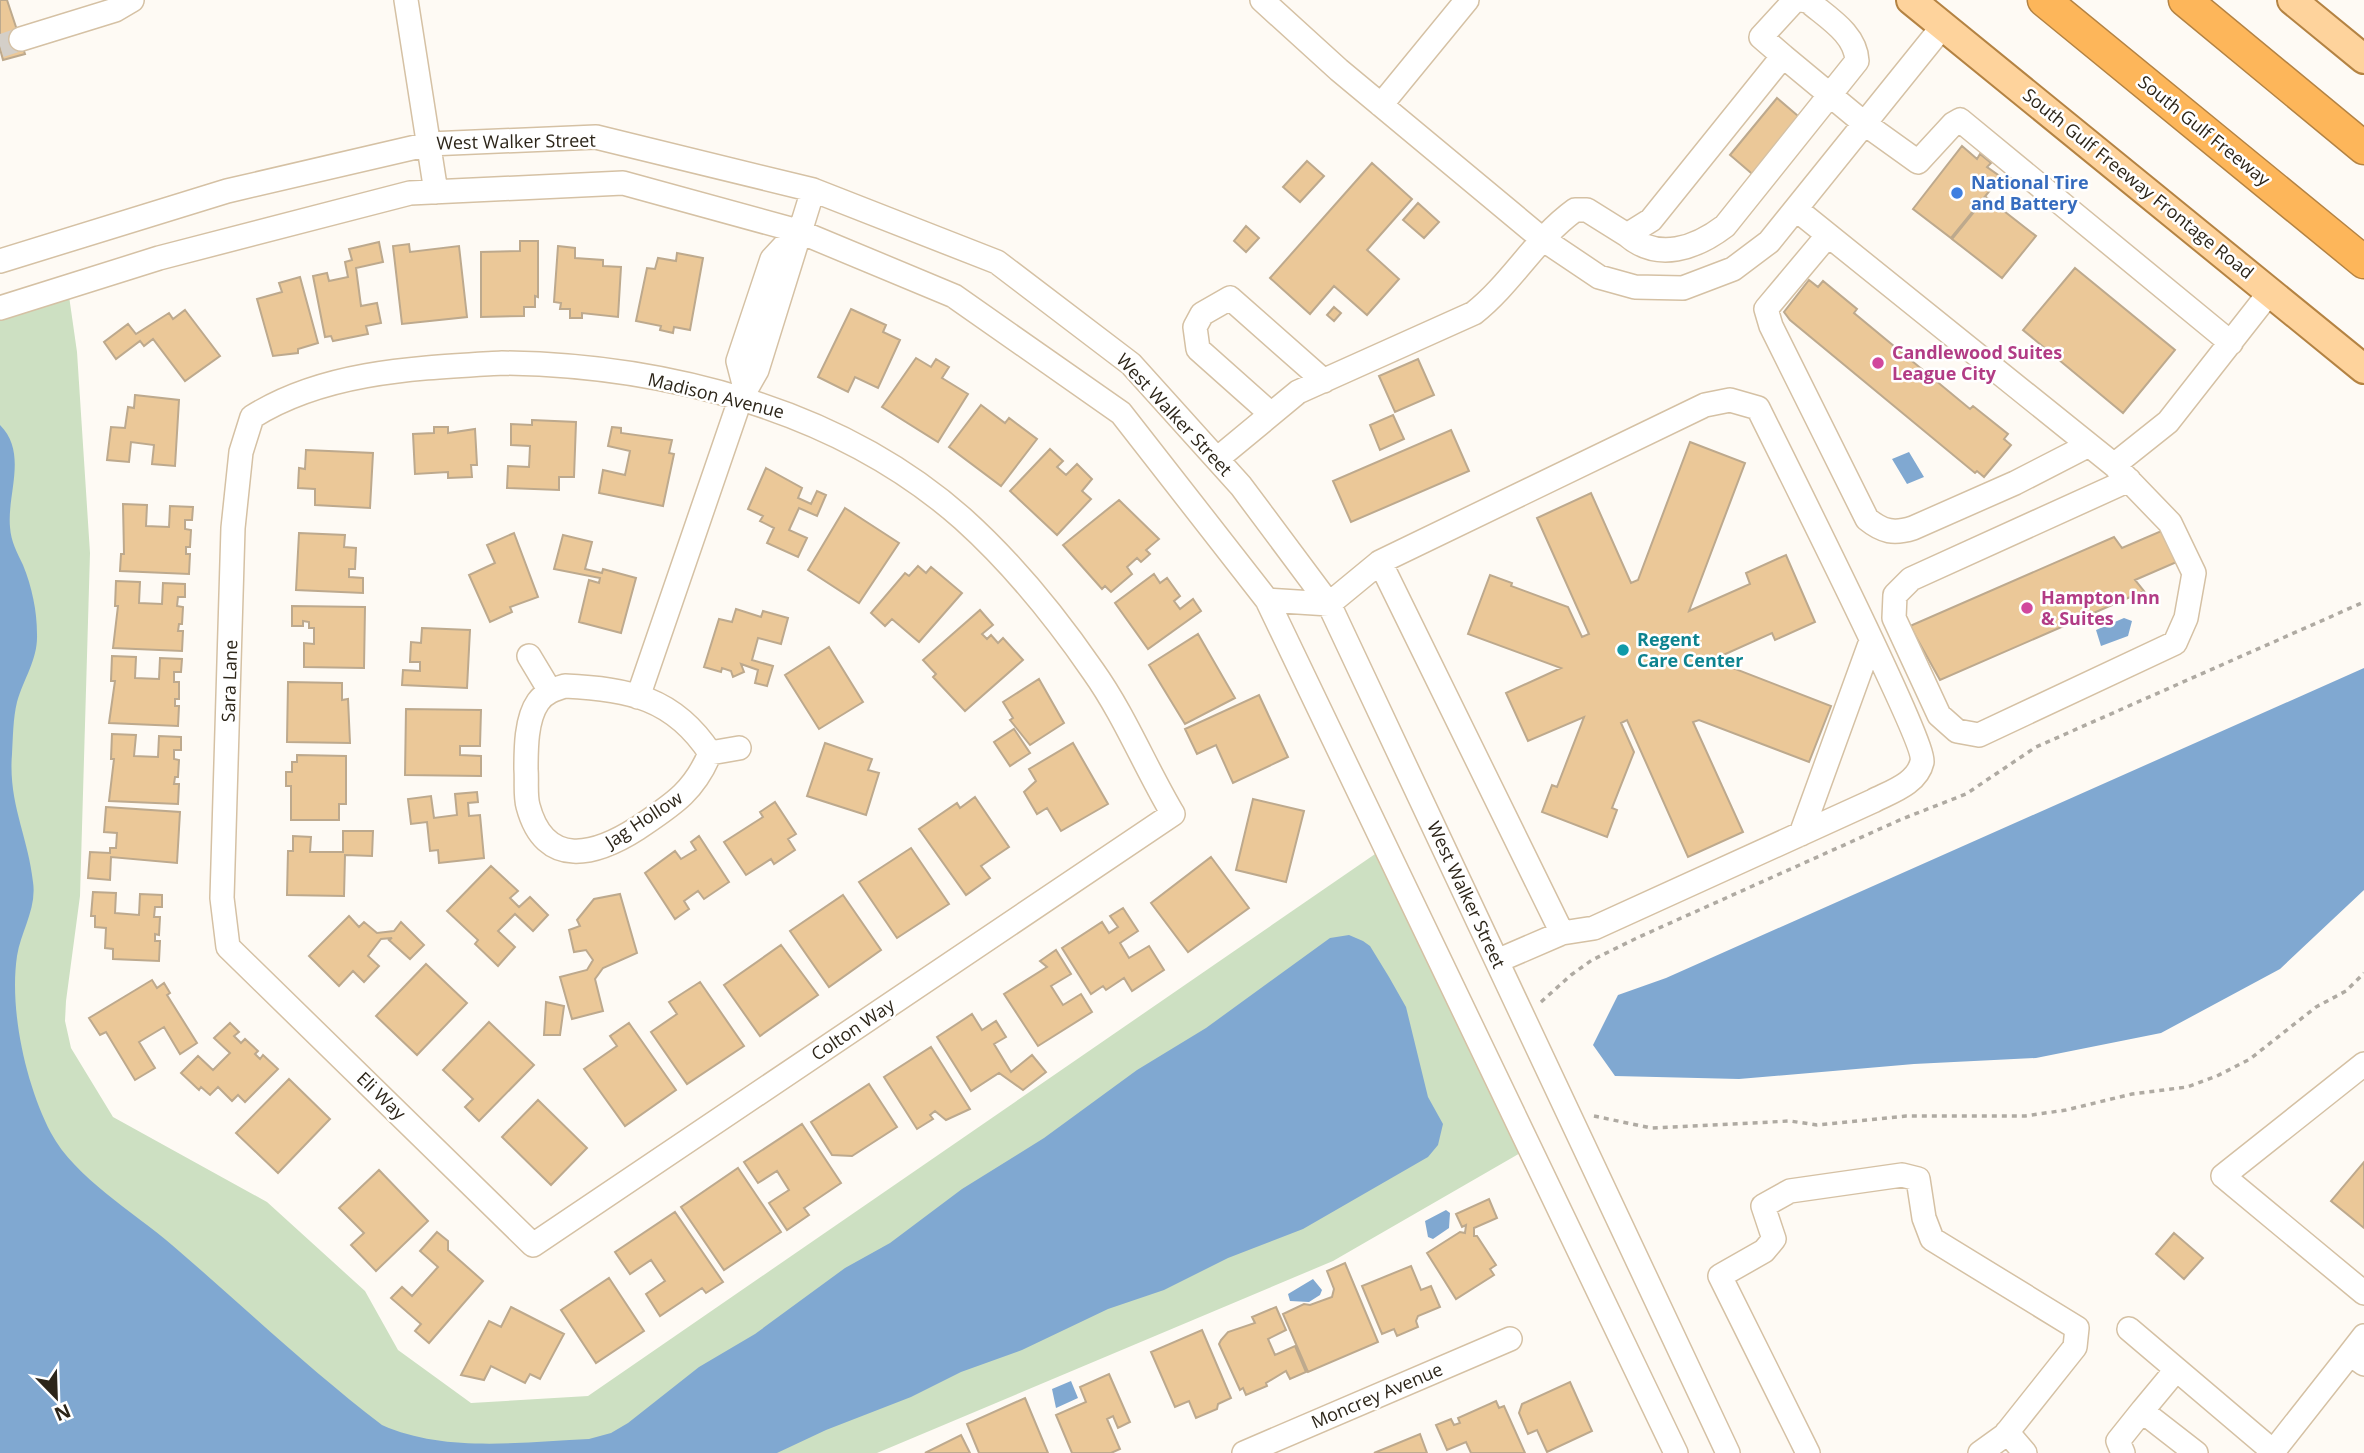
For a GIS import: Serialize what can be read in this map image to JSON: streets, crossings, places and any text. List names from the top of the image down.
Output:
{
  "streets": {
    "highway": ["South Gulf Freeway"],
    "main road": ["South Gulf Freeway Frontage Road"],
    "street": [
      "West Walker Street",
      "Madison Avenue",
      "Sara Lane",
      "Jag Hollow",
      "Colton Way",
      "Eli Way",
      "Moncrey Avenue"
    ]
  },
  "crossings": [
    ["Madison Avenue", "Sara Lane"],
    ["Madison Avenue", "Colton Way"],
    ["Sara Lane", "Eli Way"],
    ["Colton Way", "Eli Way"]
  ],
  "places": [
    "National Tire and Battery",
    "Candlewood Suites League City",
    "Hampton Inn & Suites",
    "Regent Care Center"
  ],
  "north": "bottom right"
}
